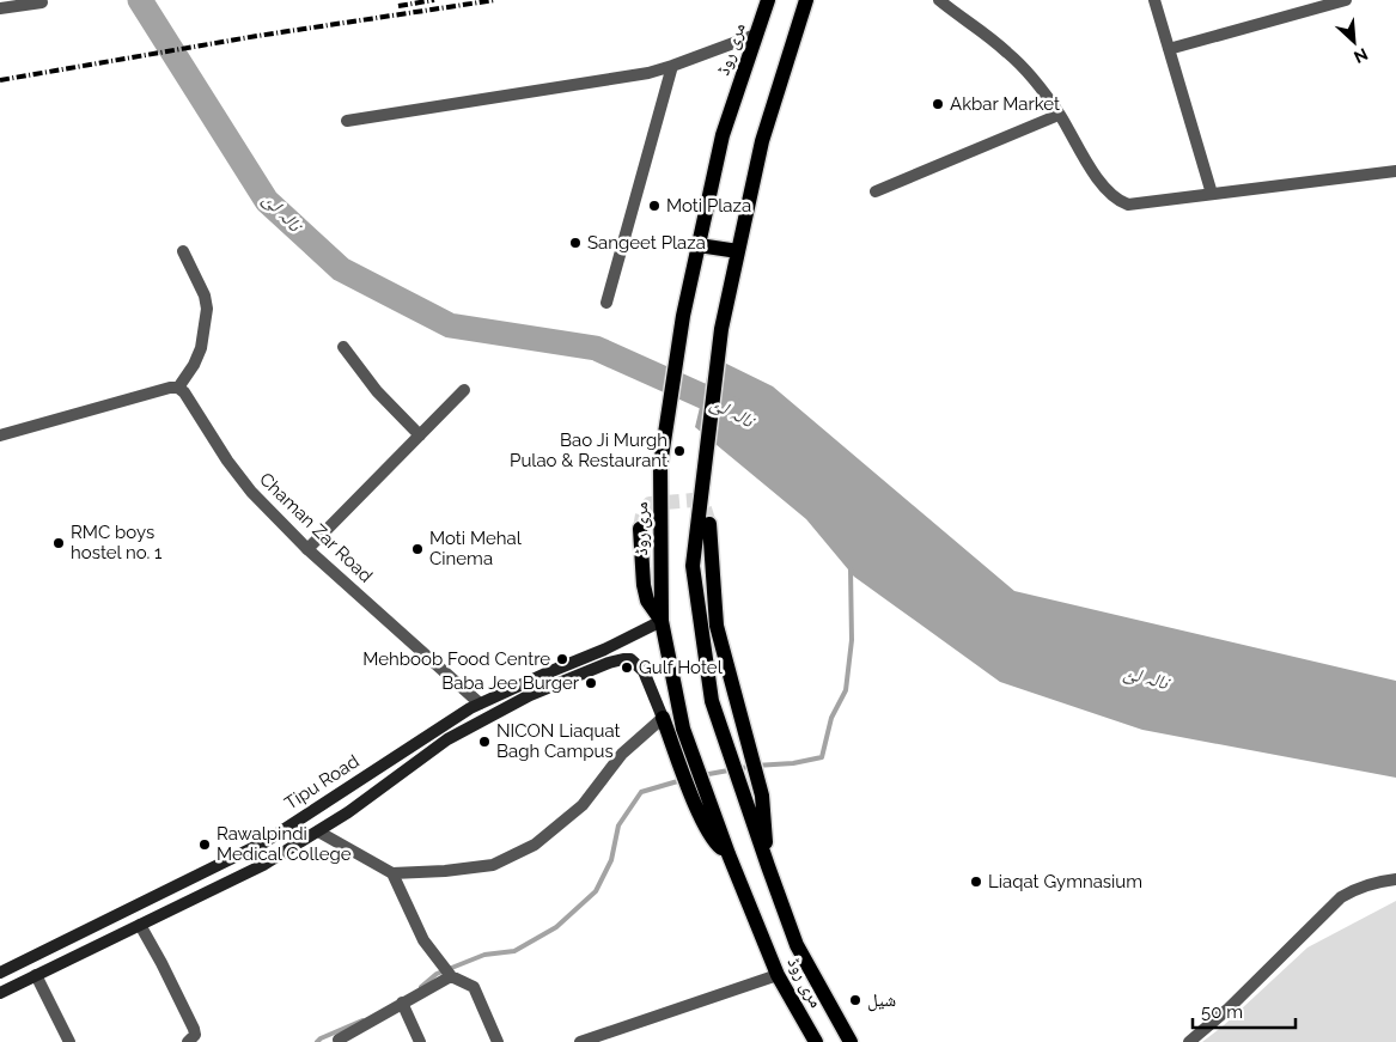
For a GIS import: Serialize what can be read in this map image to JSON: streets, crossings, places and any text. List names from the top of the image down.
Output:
{
  "streets": {
    "main road": ["مری روڈ", "Tipu Road"],
    "street": ["Chaman Zar Road"]
  },
  "crossings": [
    ["مری روڈ", "Tipu Road"],
    ["Chaman Zar Road", "Tipu Road"]
  ],
  "water": ["نالہ لئ"],
  "places": [
    "Akbar Market",
    "Moti Plaza",
    "Sangeet Plaza",
    "Bao Ji Murgh Pulao & Restaurant",
    "RMC boys hostel no. 1",
    "Moti Mehal Cinema",
    "Mehboob Food Centre",
    "Gulf Hotel",
    "Baba Jee Burger",
    "NICON Liaquat Bagh Campus",
    "Rawalpindi Medical College",
    "Liaqat Gymnasium",
    "شیل"
  ],
  "scale_bar": "50 m",
  "north": "bottom right"
}
